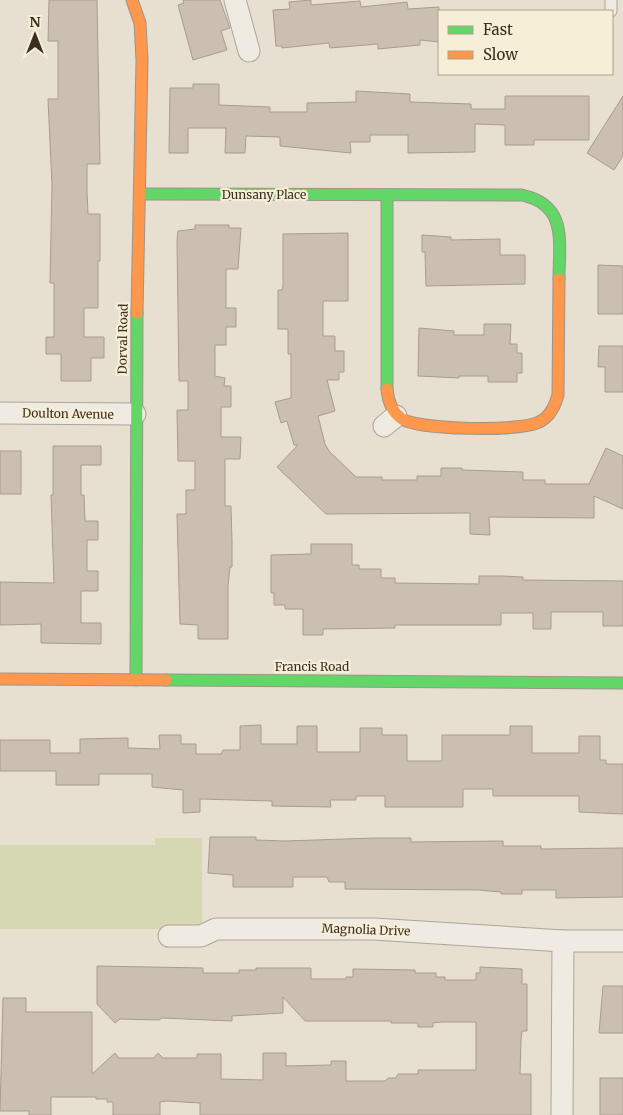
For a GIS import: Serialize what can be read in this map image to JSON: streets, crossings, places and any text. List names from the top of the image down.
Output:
{
  "streets": {
    "street": [
      "Dunsany Place",
      "Dorval Road",
      "Doulton Avenue",
      "Francis Road",
      "Magnolia Drive"
    ]
  },
  "crossings": [
    ["Dunsany Place", "Dorval Road"],
    ["Dorval Road", "Doulton Avenue"],
    ["Dorval Road", "Francis Road"]
  ],
  "legend": ["Fast", "Slow"],
  "north": "top"
}
